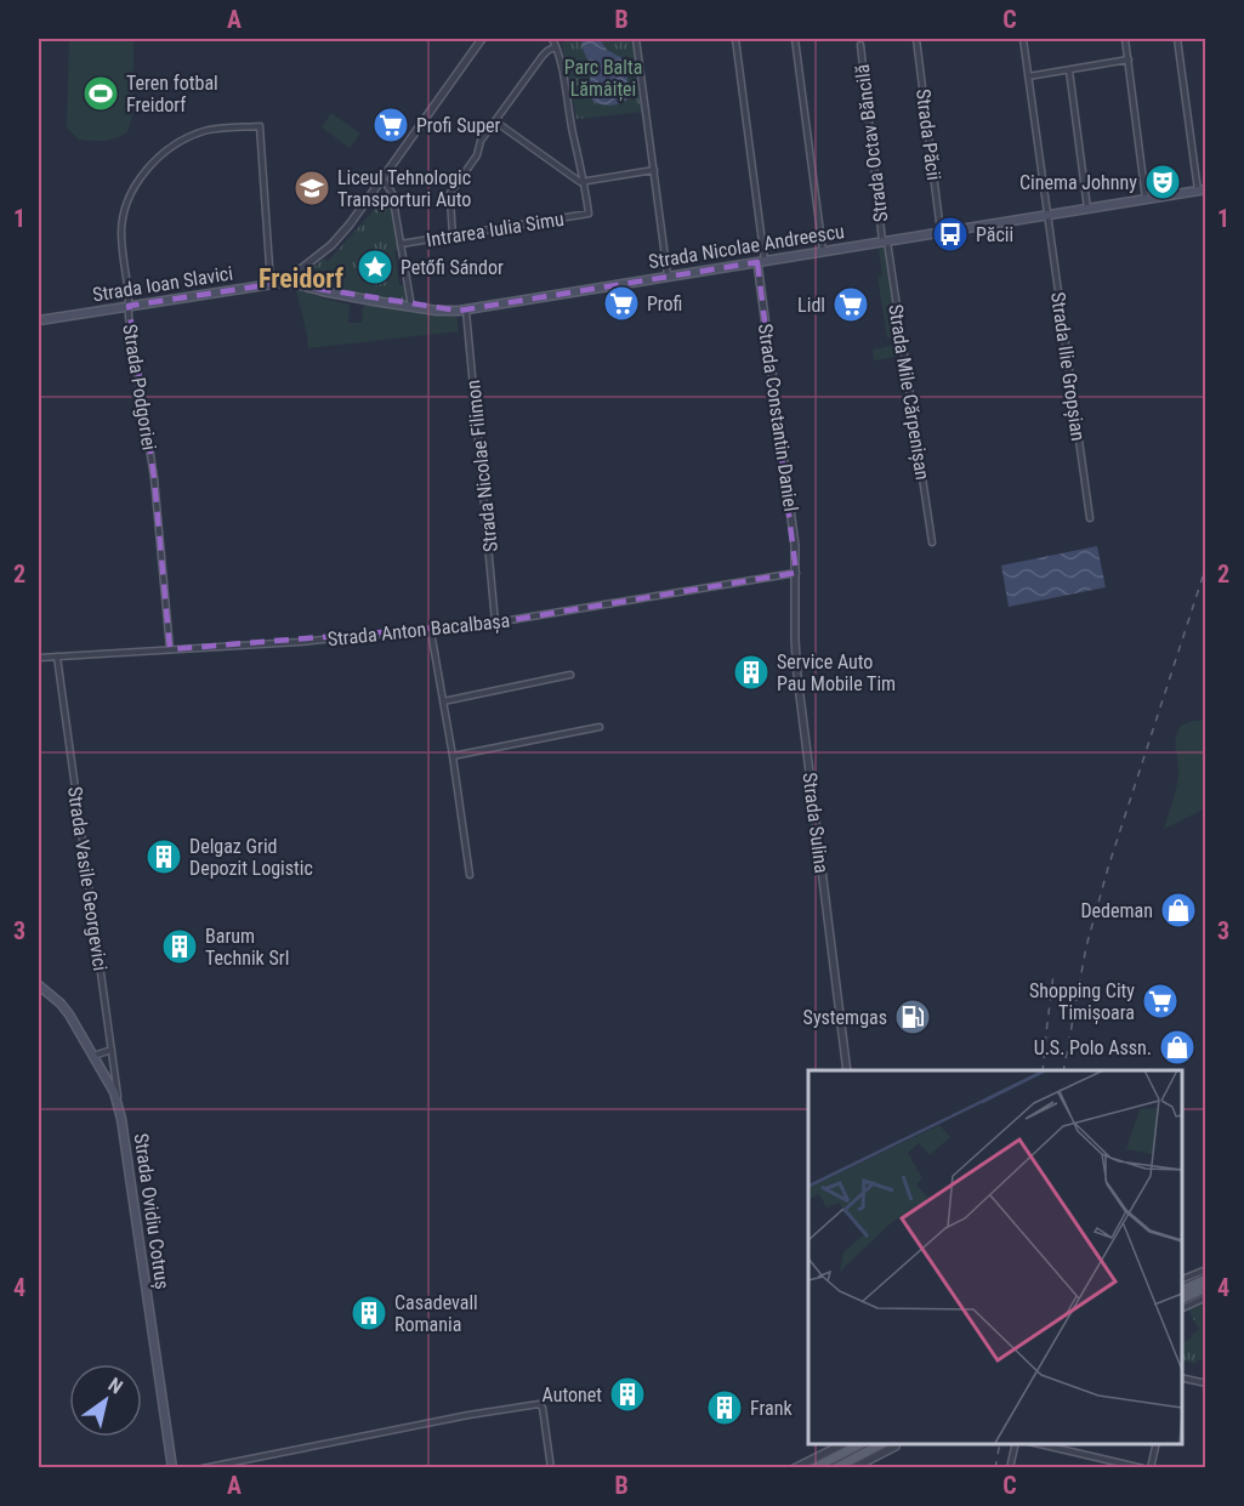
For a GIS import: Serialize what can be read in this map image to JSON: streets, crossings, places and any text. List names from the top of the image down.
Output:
{
  "streets": {
    "main road": ["Strada Nicolae Andreescu", "Strada Ioan Slavici", "Strada Ovidiu Cotruș"],
    "street": [
      "Strada Păcii",
      "Strada Octav Băncilă",
      "Intrarea Iulia Simu",
      "Strada Ilie Gropșian",
      "Strada Podgoriei",
      "Strada Mile Cărpenișan",
      "Strada Constantin Daniel",
      "Strada Nicolae Filimon",
      "Strada Anton Bacalbașa",
      "Strada Sulina",
      "Strada Vasile Georgevici"
    ]
  },
  "crossings": [
    ["Strada Păcii", "Strada Nicolae Andreescu"],
    ["Strada Octav Băncilă", "Strada Nicolae Andreescu"],
    ["Strada Octav Băncilă", "Strada Mile Cărpenișan"],
    ["Strada Nicolae Andreescu", "Strada Ioan Slavici"],
    ["Strada Nicolae Andreescu", "Strada Ilie Gropșian"],
    ["Strada Nicolae Andreescu", "Strada Mile Cărpenișan"],
    ["Strada Nicolae Andreescu", "Strada Constantin Daniel"],
    ["Strada Nicolae Andreescu", "Strada Nicolae Filimon"],
    ["Strada Ioan Slavici", "Strada Podgoriei"],
    ["Strada Podgoriei", "Strada Anton Bacalbașa"],
    ["Strada Constantin Daniel", "Strada Anton Bacalbașa"],
    ["Strada Constantin Daniel", "Strada Sulina"],
    ["Strada Nicolae Filimon", "Strada Anton Bacalbașa"],
    ["Strada Anton Bacalbașa", "Strada Sulina"],
    ["Strada Anton Bacalbașa", "Strada Vasile Georgevici"],
    ["Strada Vasile Georgevici", "Strada Ovidiu Cotruș"]
  ],
  "districts": ["Freidorf"],
  "parks": ["Parc Balta Lămâiței"],
  "places": {
    "sports": ["Teren fotbal Freidorf"],
    "supermarket": [
      "Profi Super",
      "Profi",
      "Lidl",
      "Shopping City Timișoara"
    ],
    "theatre": ["Cinema Johnny"],
    "school or university": ["Liceul Tehnologic Transporturi Auto"],
    "bus stop": ["Păcii"],
    "place": ["Petőfi Sándor"],
    "building": [
      "Service Auto Pau Mobile Tim",
      "Delgaz Grid Depozit Logistic",
      "Barum Technik Srl",
      "Casadevall Romania",
      "Autonet",
      "Frank"
    ],
    "shop": ["Dedeman", "U.S. Polo Assn."],
    "fuel station": ["Systemgas"]
  },
  "north": "top right",
  "grid": {
    "columns": ["A", "B", "C"],
    "rows": [
      "1",
      "2",
      "3",
      "4"
    ]
  }
}
